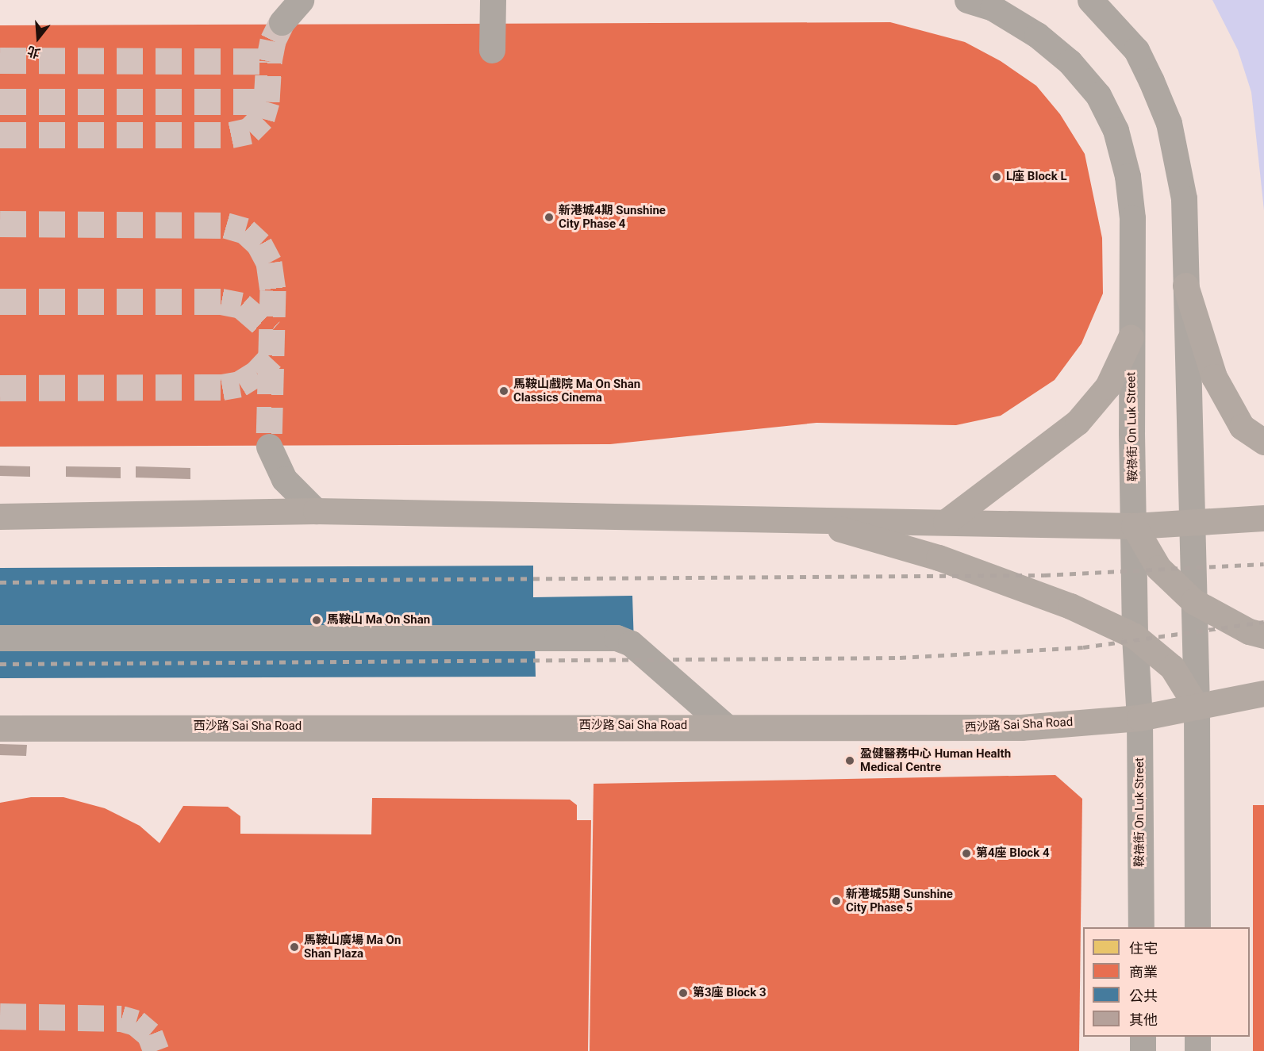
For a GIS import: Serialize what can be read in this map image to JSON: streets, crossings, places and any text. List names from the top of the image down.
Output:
{
  "streets": {
    "main road": ["西沙路 Sai Sha Road"],
    "street": ["鞍祿街 On Luk Street"]
  },
  "crossings": [
    ["鞍祿街 On Luk Street", "西沙路 Sai Sha Road"]
  ],
  "places": [
    "L座 Block L",
    "新港城4期 Sunshine City Phase 4",
    "馬鞍山戲院 Ma On Shan Classics Cinema",
    "馬鞍山 Ma On Shan",
    "盈健醫務中心 Human Health Medical Centre",
    "第4座 Block 4",
    "新港城5期 Sunshine City Phase 5",
    "馬鞍山廣場 Ma On Shan Plaza",
    "第3座 Block 3"
  ],
  "legend": [
    "住宅",
    "商業",
    "公共",
    "其他"
  ],
  "north": "bottom"
}
